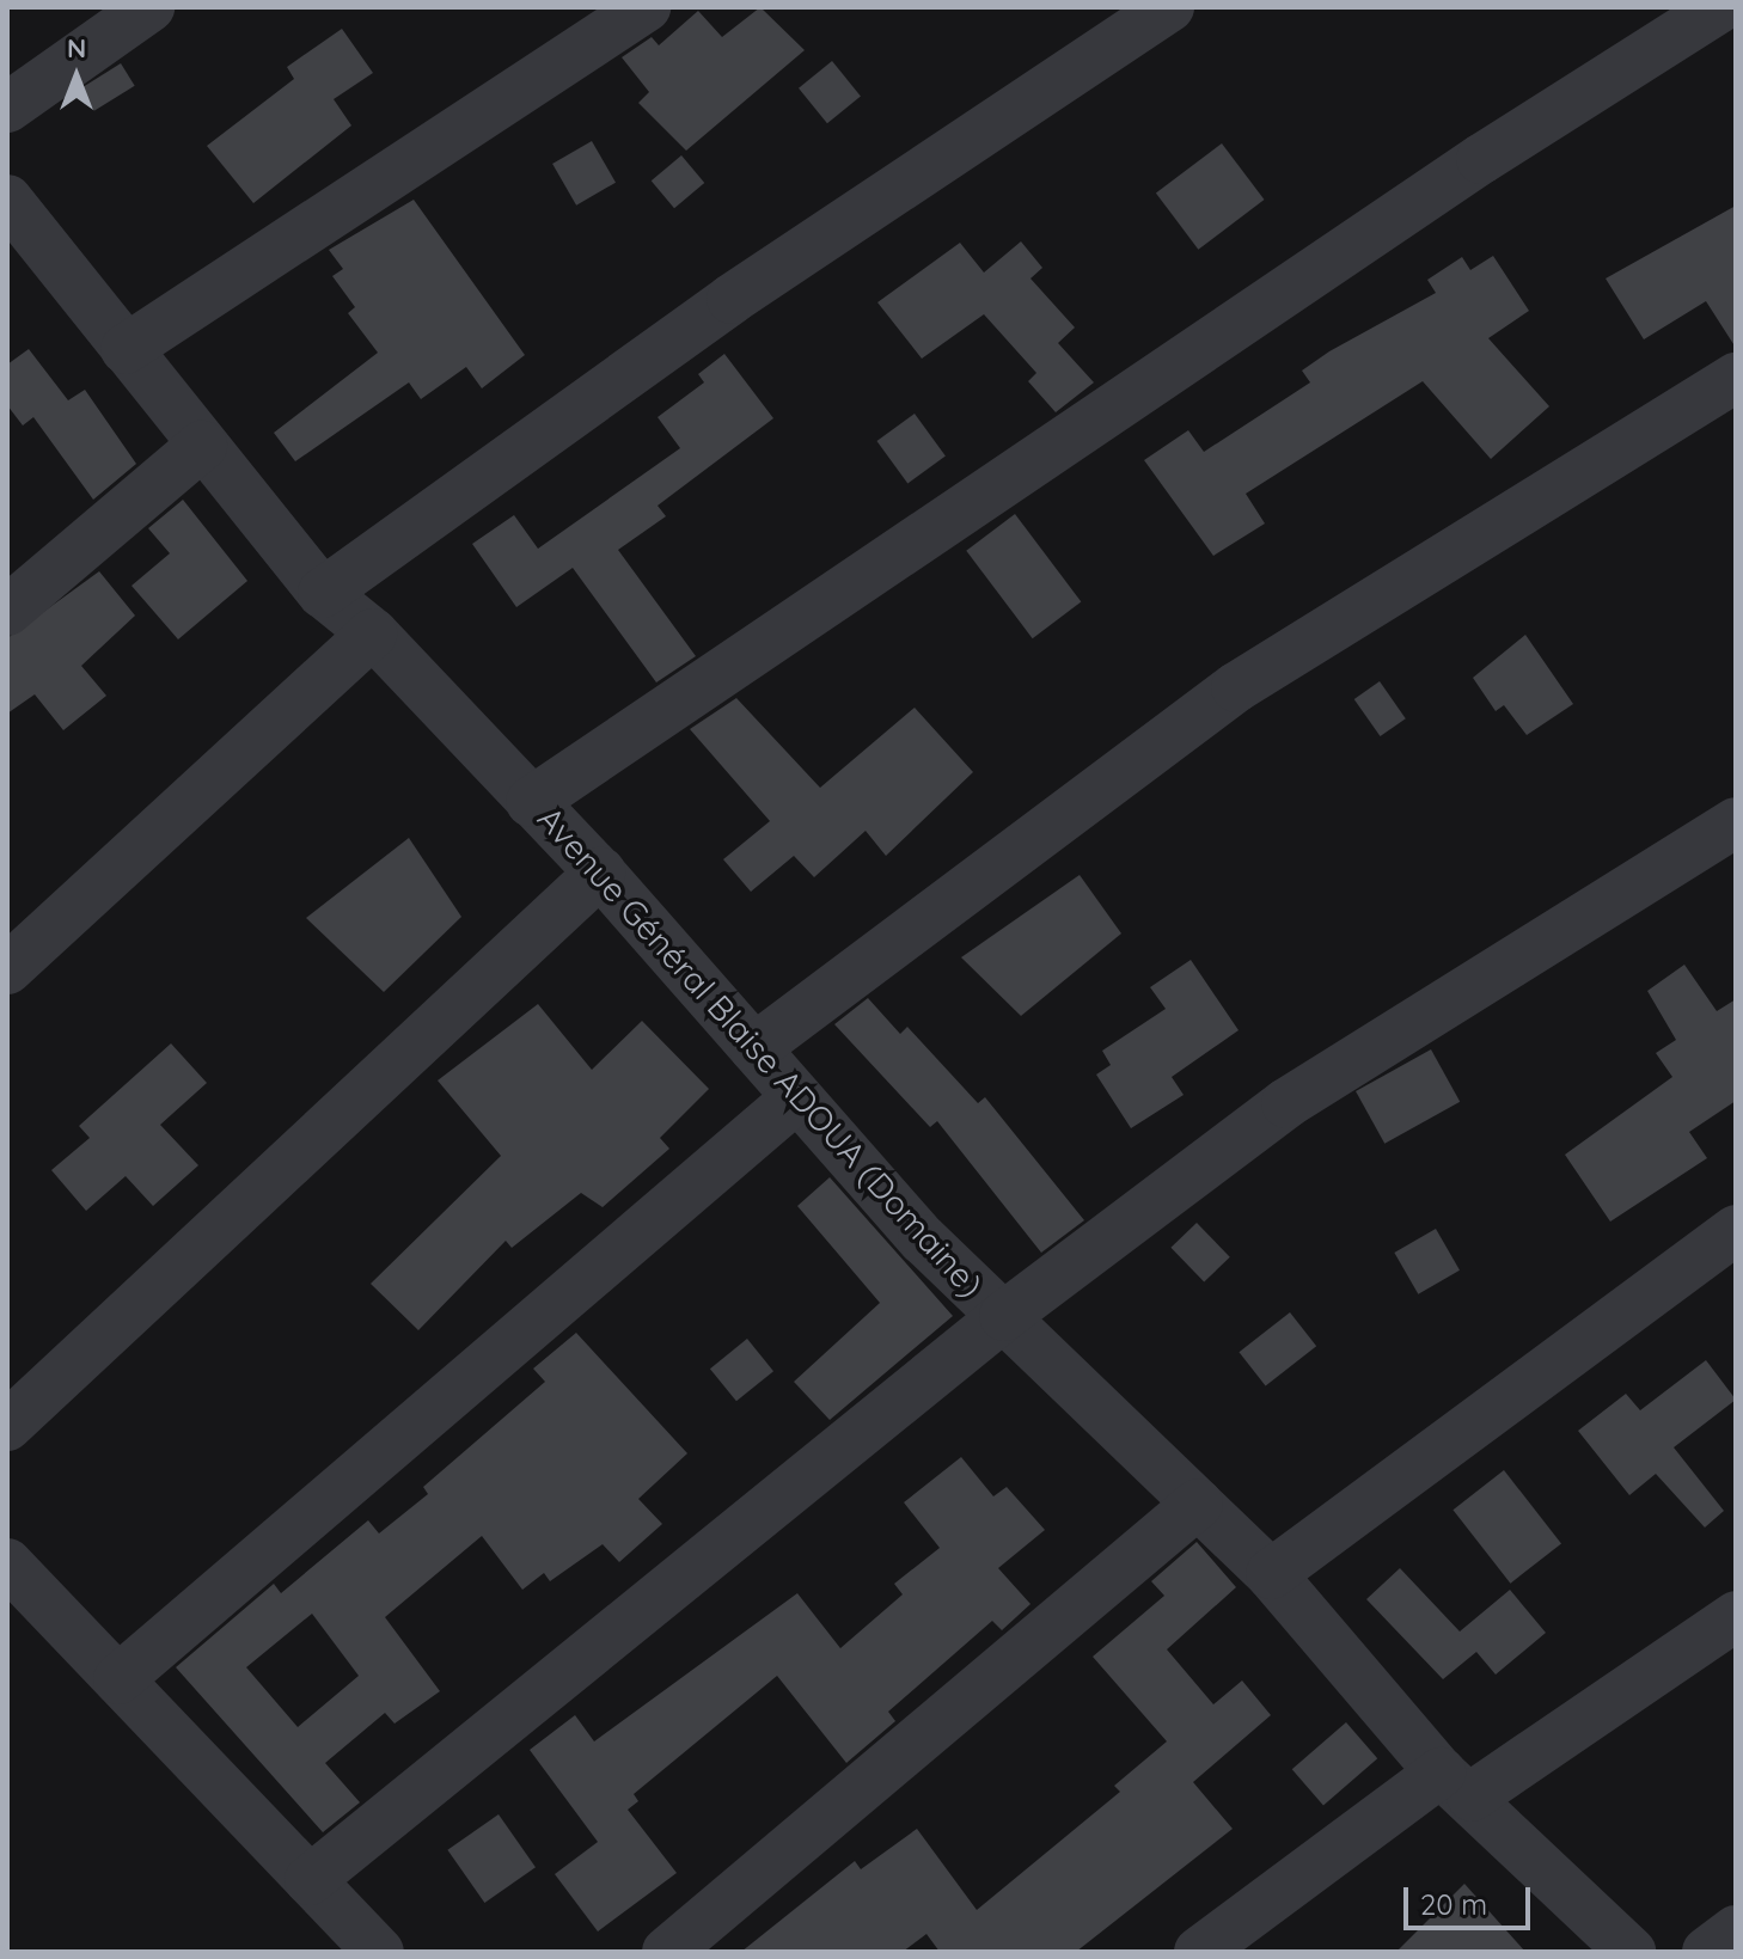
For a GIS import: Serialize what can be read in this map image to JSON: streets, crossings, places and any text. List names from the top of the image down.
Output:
{
  "streets": {
    "street": ["Avenue Général Blaise ADOUA (Domaine)"]
  },
  "scale_bar": "20 m",
  "north": "top"
}
